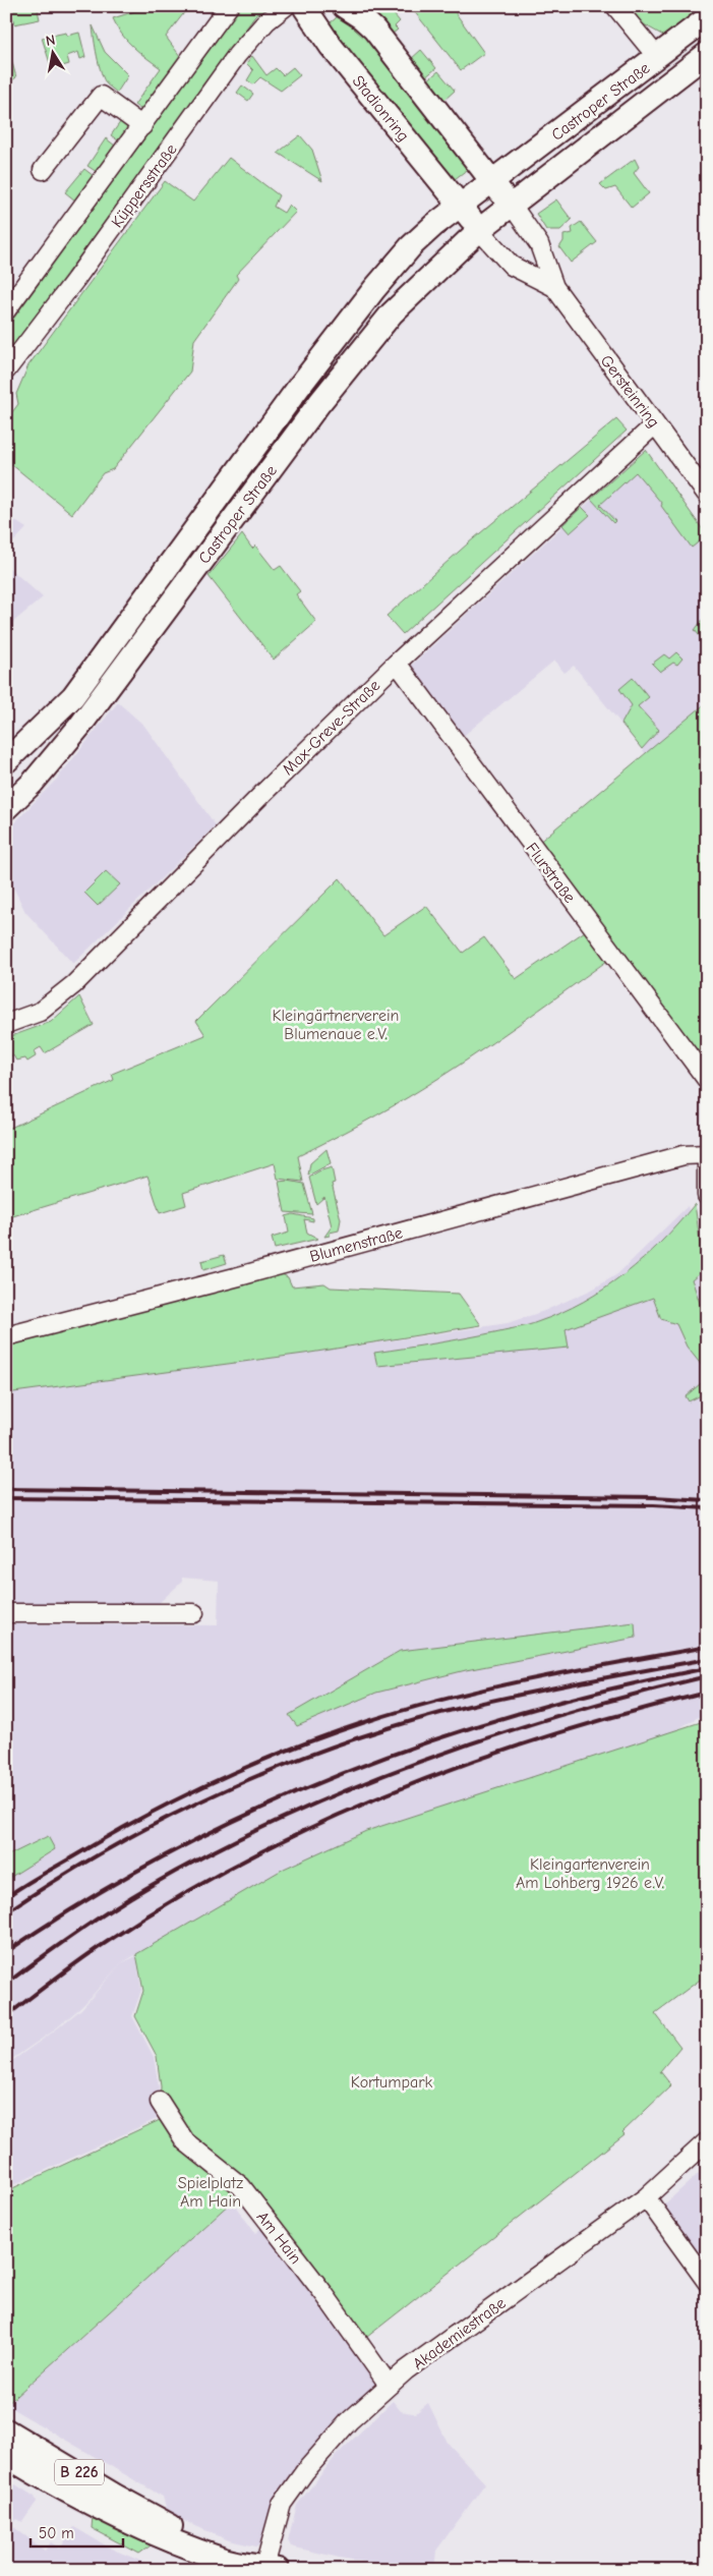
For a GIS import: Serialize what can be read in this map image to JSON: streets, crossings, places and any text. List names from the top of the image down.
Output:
{
  "streets": {
    "main road": ["Castroper Straße", "Stadionring", "B 226"],
    "street": [
      "Küppersstraße",
      "Gersteinring",
      "Max-Greve-Straße",
      "Flurstraße",
      "Blumenstraße",
      "Am Hain",
      "Akademiestraße"
    ]
  },
  "crossings": [
    ["Castroper Straße", "Stadionring"],
    ["Castroper Straße", "Gersteinring"],
    ["Stadionring", "Küppersstraße"],
    ["Gersteinring", "Max-Greve-Straße"],
    ["Max-Greve-Straße", "Flurstraße"],
    ["Am Hain", "Akademiestraße"],
    ["Akademiestraße", "B 226"]
  ],
  "parks": [
    "Kleingärtnerverein Blumenaue e.V.",
    "Kleingartenverein Am Lohberg 1926 e.V.",
    "Kortumpark",
    "Spielplatz Am Hain"
  ],
  "scale_bar": "50 m",
  "north": "top"
}
